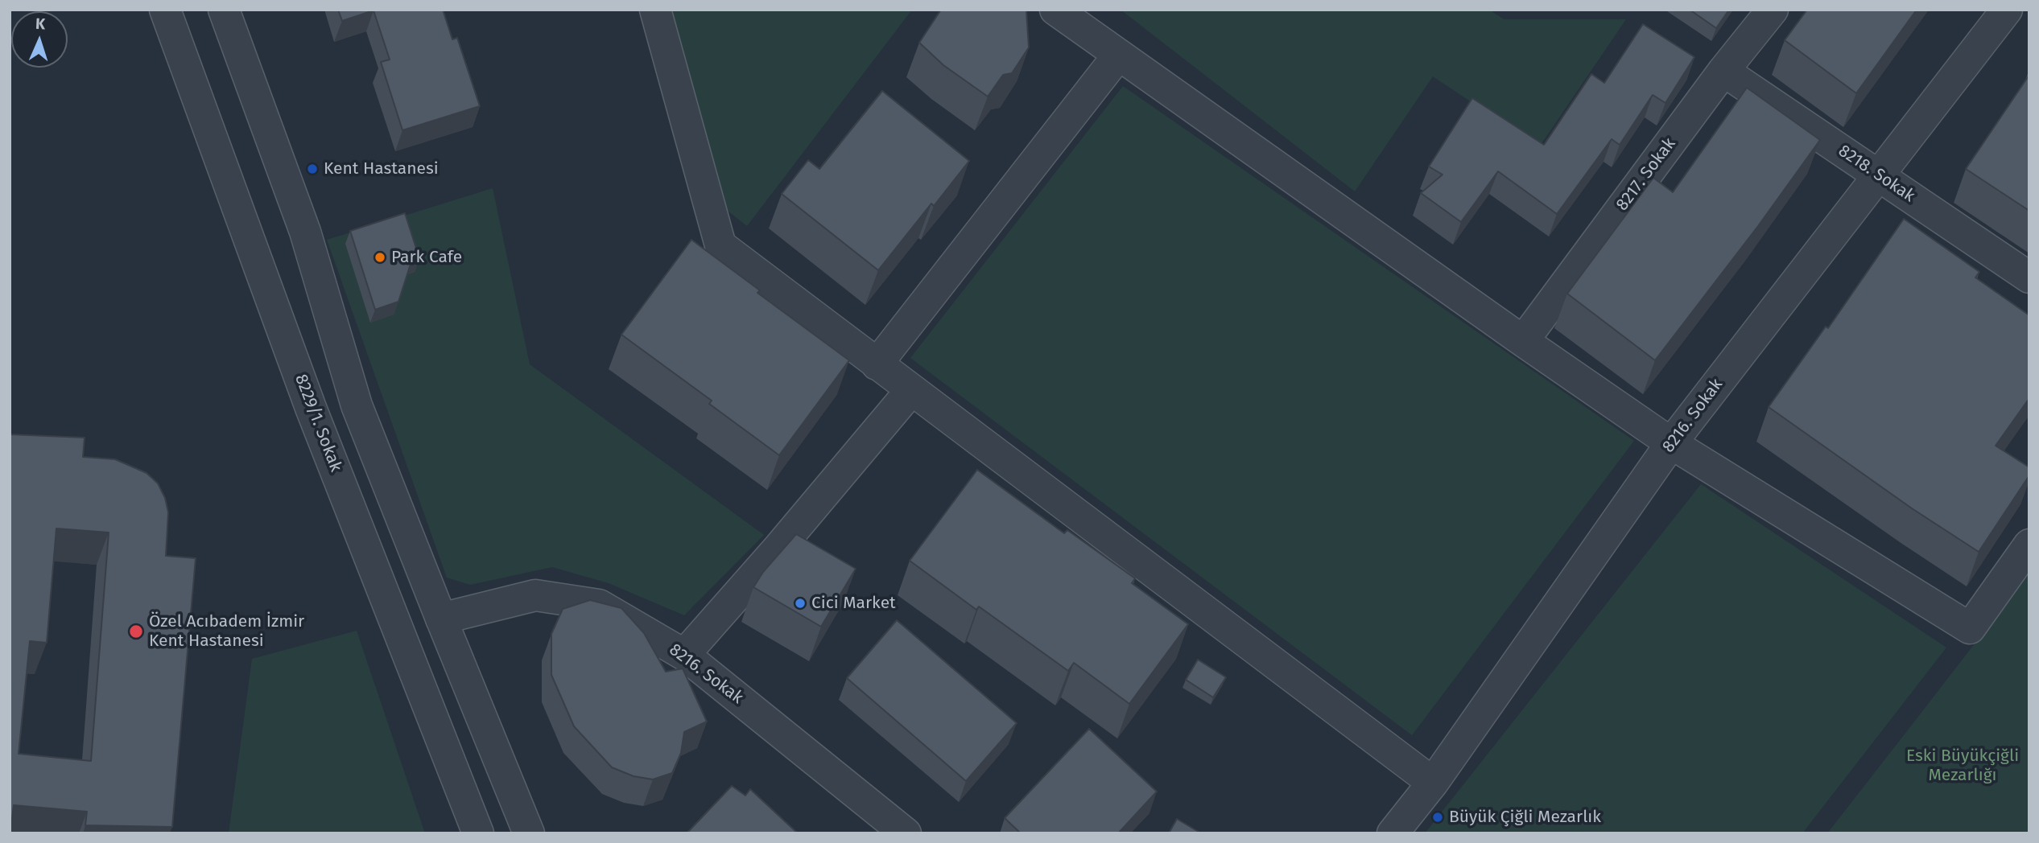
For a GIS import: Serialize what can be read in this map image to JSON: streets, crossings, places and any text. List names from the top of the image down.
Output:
{
  "streets": {
    "street": [
      "8218. Sokak",
      "8217. Sokak",
      "8216. Sokak",
      "8229/1. Sokak"
    ]
  },
  "crossings": [
    ["8218. Sokak", "8217. Sokak"],
    ["8218. Sokak", "8216. Sokak"]
  ],
  "parks": ["Eski Büyükçiğli Mezarlığı"],
  "places": [
    "Kent Hastanesi",
    "Park Cafe",
    "Cici Market",
    "Özel Acıbadem İzmir Kent Hastanesi",
    "Büyük Çiğli Mezarlık"
  ],
  "north": "top"
}
